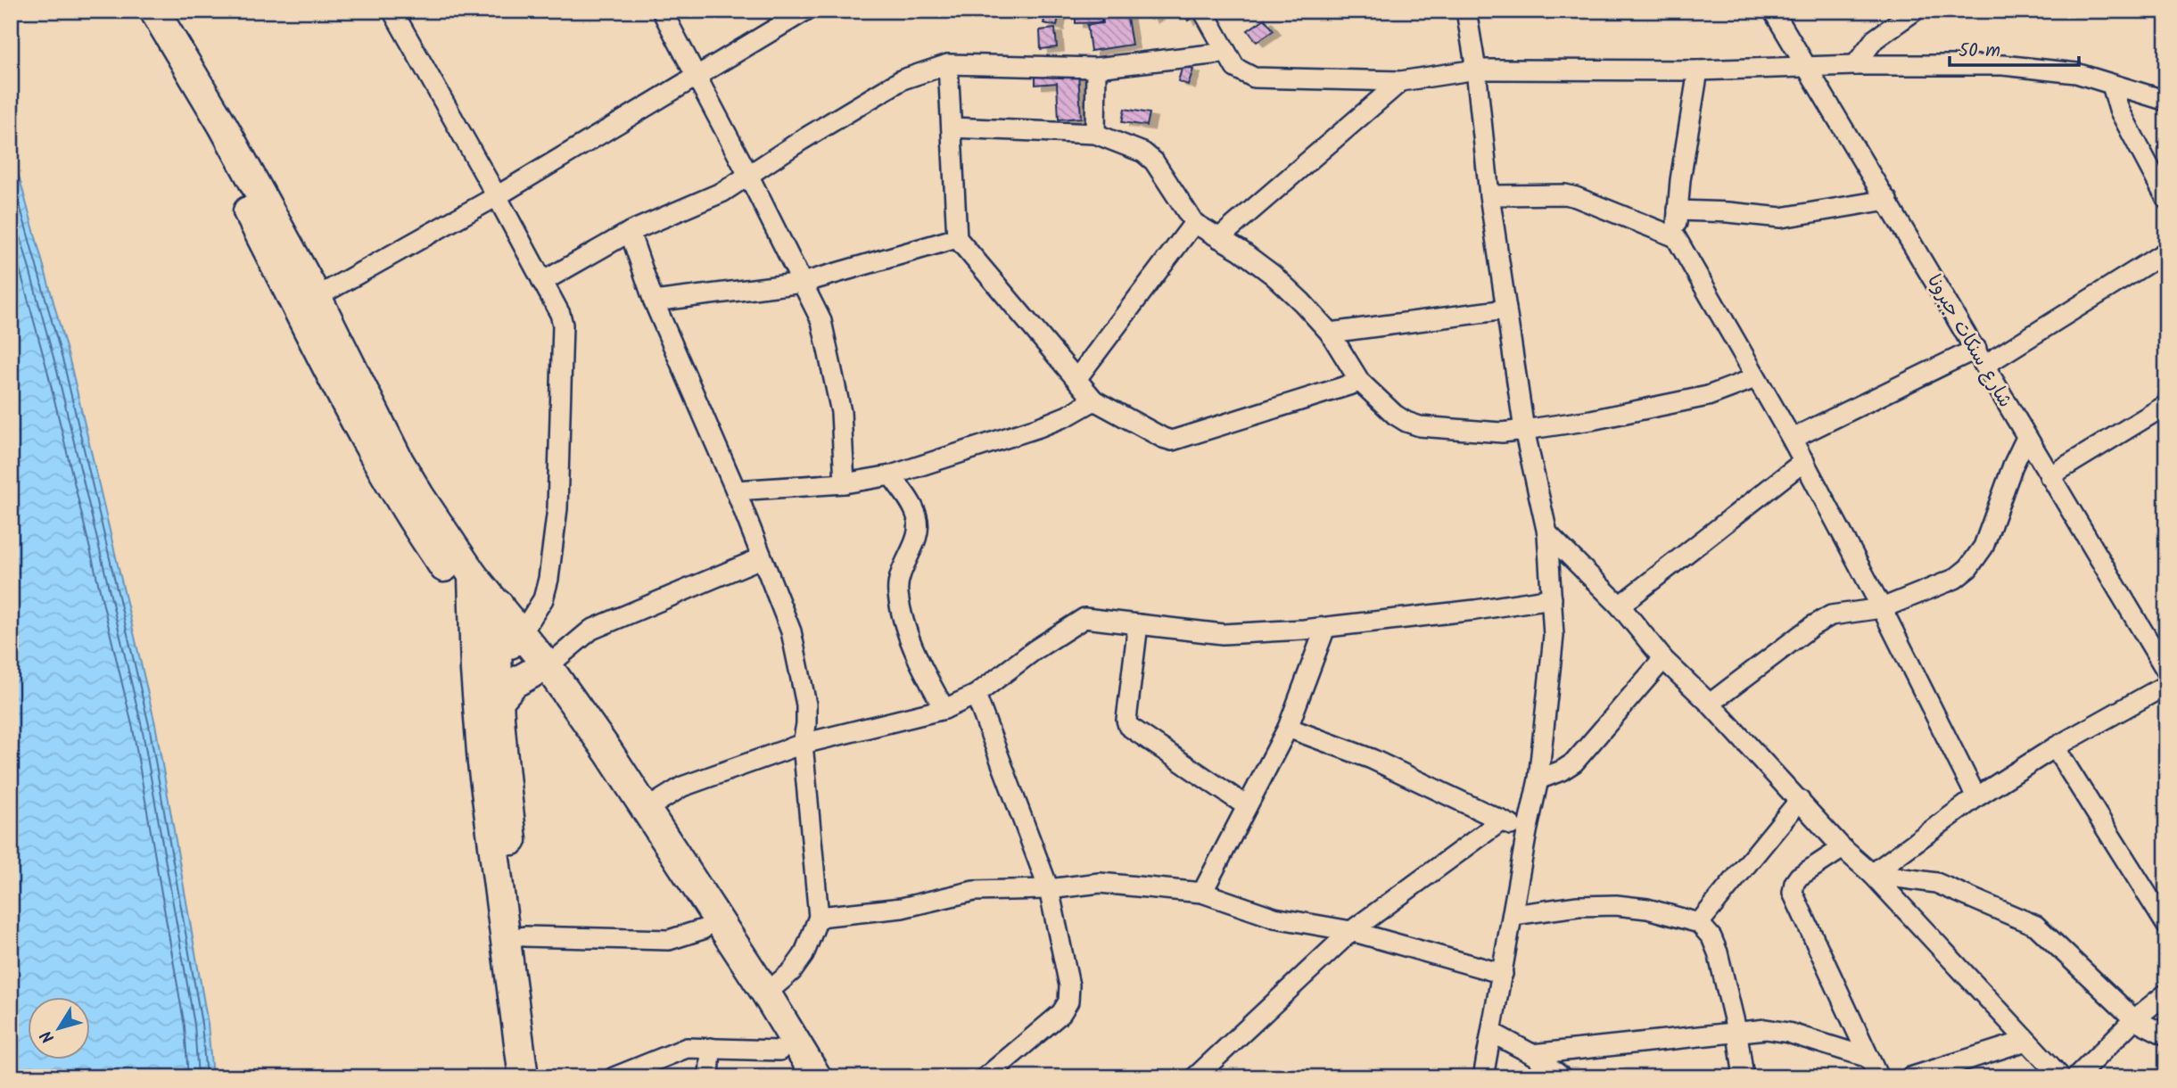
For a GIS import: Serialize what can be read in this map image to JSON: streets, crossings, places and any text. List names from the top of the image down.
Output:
{
  "streets": {
    "street": ["شارع سنكات جبرونا"]
  },
  "scale_bar": "50 m",
  "north": "bottom left"
}
